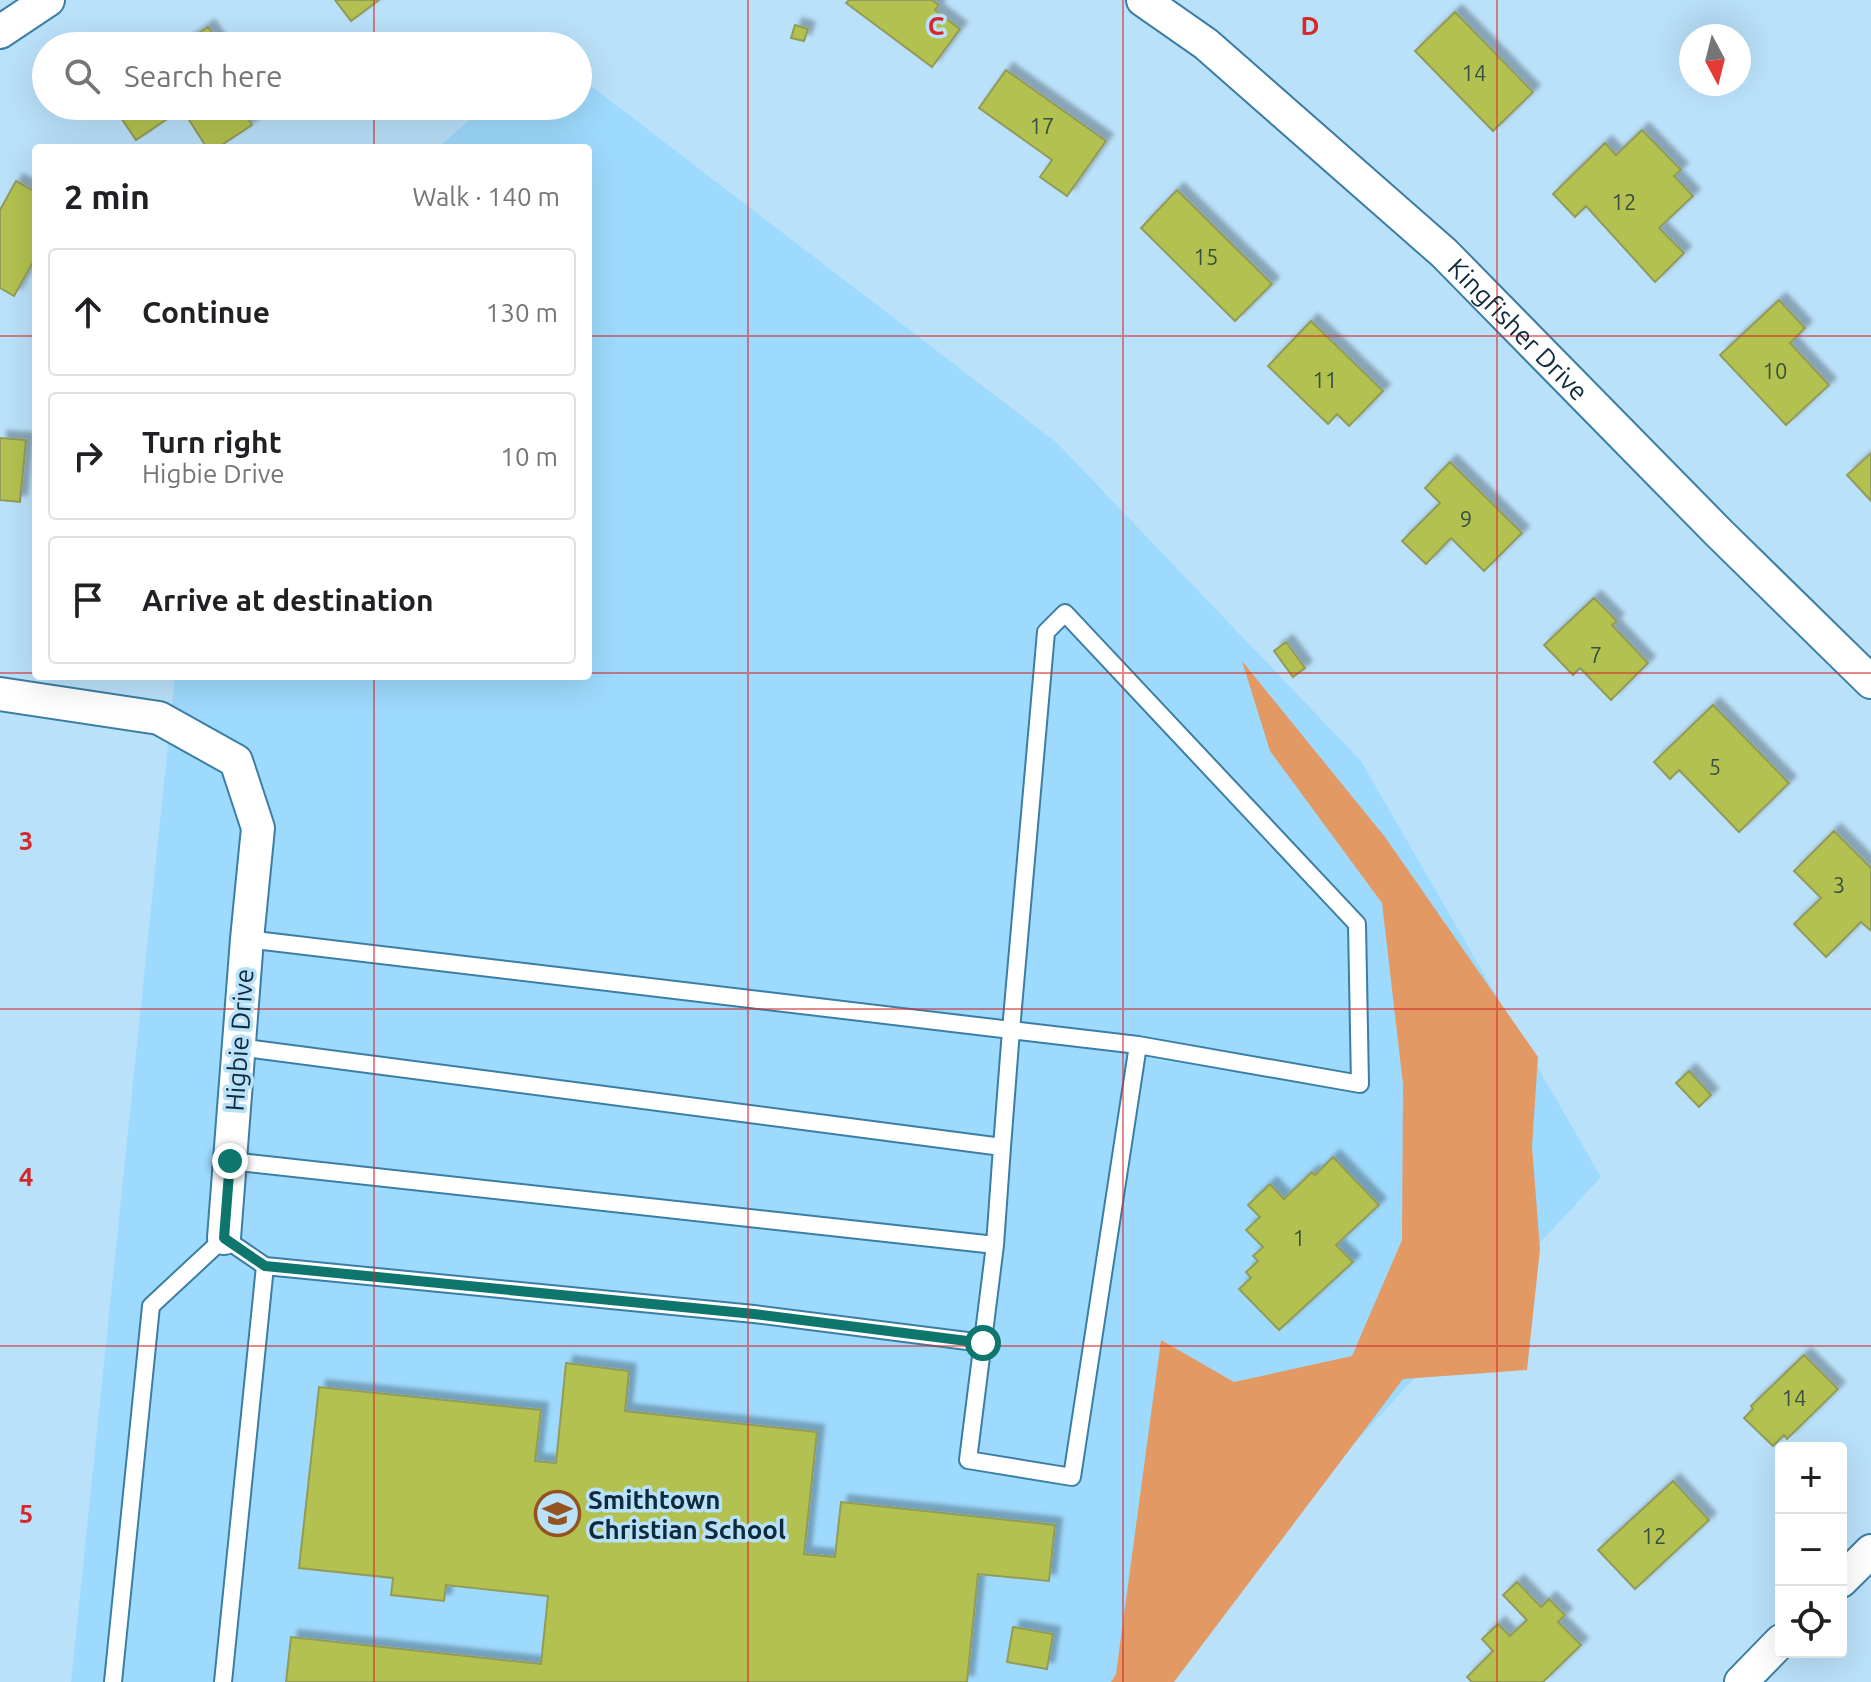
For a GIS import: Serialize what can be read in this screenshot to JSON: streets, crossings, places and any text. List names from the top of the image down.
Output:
{
  "streets": {
    "street": ["Kingfisher Drive", "Higbie Drive"]
  },
  "places": {
    "school or university": ["Smithtown Christian School"]
  },
  "house_numbers": [
    "14",
    "17",
    "12",
    "15",
    "10",
    "11",
    "9",
    "7",
    "5",
    "3",
    "1",
    "14",
    "12"
  ],
  "north": "bottom",
  "page": {
    "search": "Search here",
    "heading": ["2 min", "Walk · 140 m"],
    "list": [
      ["Continue", "130 m"],
      ["Turn right", "Higbie Drive", "10 m"],
      "Arrive at destination"
    ],
    "map_buttons": ["+", "−"]
  },
  "grid": {
    "columns": ["C", "D"],
    "rows": ["3", "4", "5"]
  }
}
